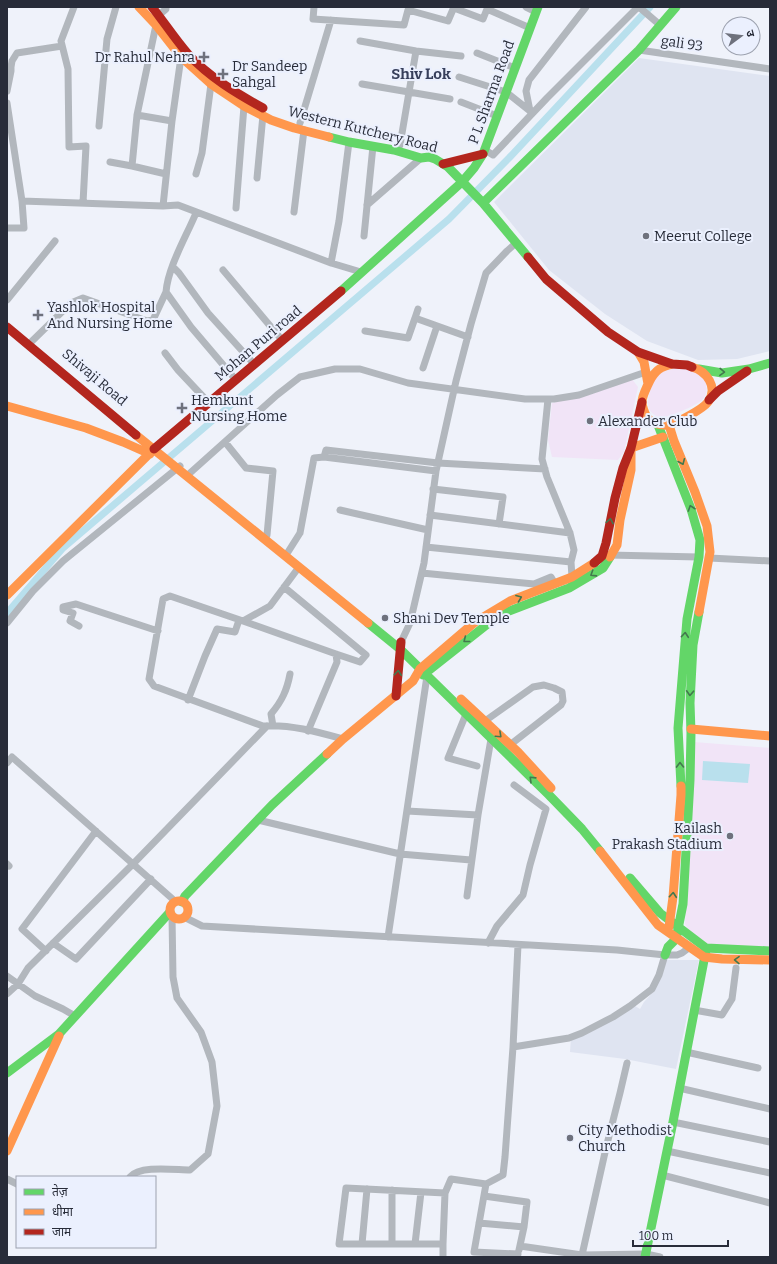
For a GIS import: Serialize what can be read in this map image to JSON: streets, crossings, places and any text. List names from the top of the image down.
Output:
{
  "streets": {
    "street": [
      "gali 93",
      "P L Sharma Road",
      "Western Kutchery Road",
      "Mohan Puri road",
      "Shivaji Road"
    ]
  },
  "crossings": [
    ["P L Sharma Road", "Western Kutchery Road"],
    ["P L Sharma Road", "Mohan Puri road"],
    ["Western Kutchery Road", "Mohan Puri road"],
    ["Mohan Puri road", "Shivaji Road"]
  ],
  "districts": ["Shiv Lok"],
  "places": {
    "health": [
      "Dr Rahul Nehra",
      "Dr Sandeep Sahgal",
      "Yashlok Hospital And Nursing Home",
      "Hemkunt Nursing Home"
    ],
    "other": [
      "Meerut College",
      "Alexander Club",
      "Shani Dev Temple",
      "Kailash Prakash Stadium",
      "City Methodist Church"
    ]
  },
  "legend": ["तेज़", "धीमा", "जाम"],
  "scale_bar": "100 m",
  "north": "right"
}
